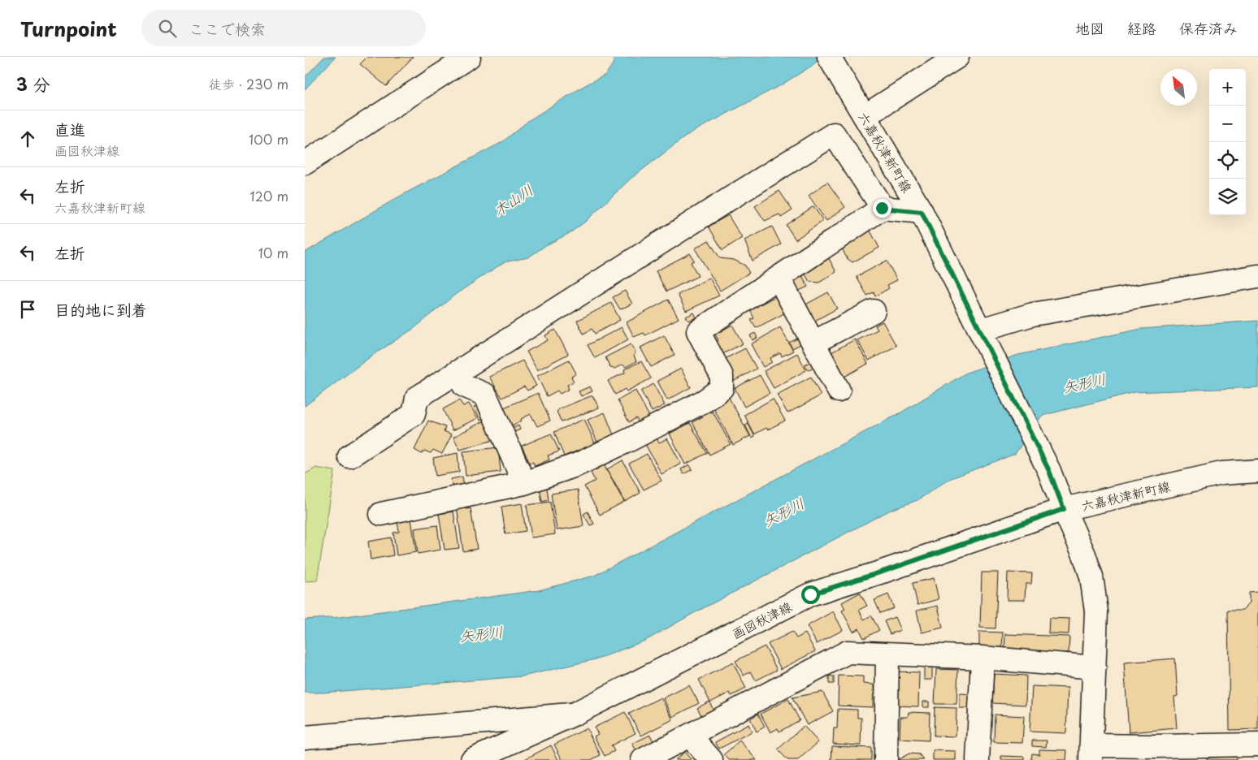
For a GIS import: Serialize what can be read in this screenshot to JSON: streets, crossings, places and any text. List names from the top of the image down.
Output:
{
  "streets": {
    "street": ["六嘉秋津新町線", "画図秋津線"]
  },
  "crossings": [
    ["六嘉秋津新町線", "画図秋津線"]
  ],
  "water": ["木山川", "矢形川"],
  "north": "top left",
  "page": {
    "header": "Turnpoint",
    "search": "ここで検索",
    "nav": ["地図", "経路", "保存済み"],
    "heading": ["3 分", "徒歩 · 230 m"],
    "map_buttons": ["+", "−"],
    "list": [
      ["直進", "画図秋津線", "100 m"],
      ["左折", "六嘉秋津新町線", "120 m"],
      ["左折", "10 m"],
      "目的地に到着"
    ]
  }
}
